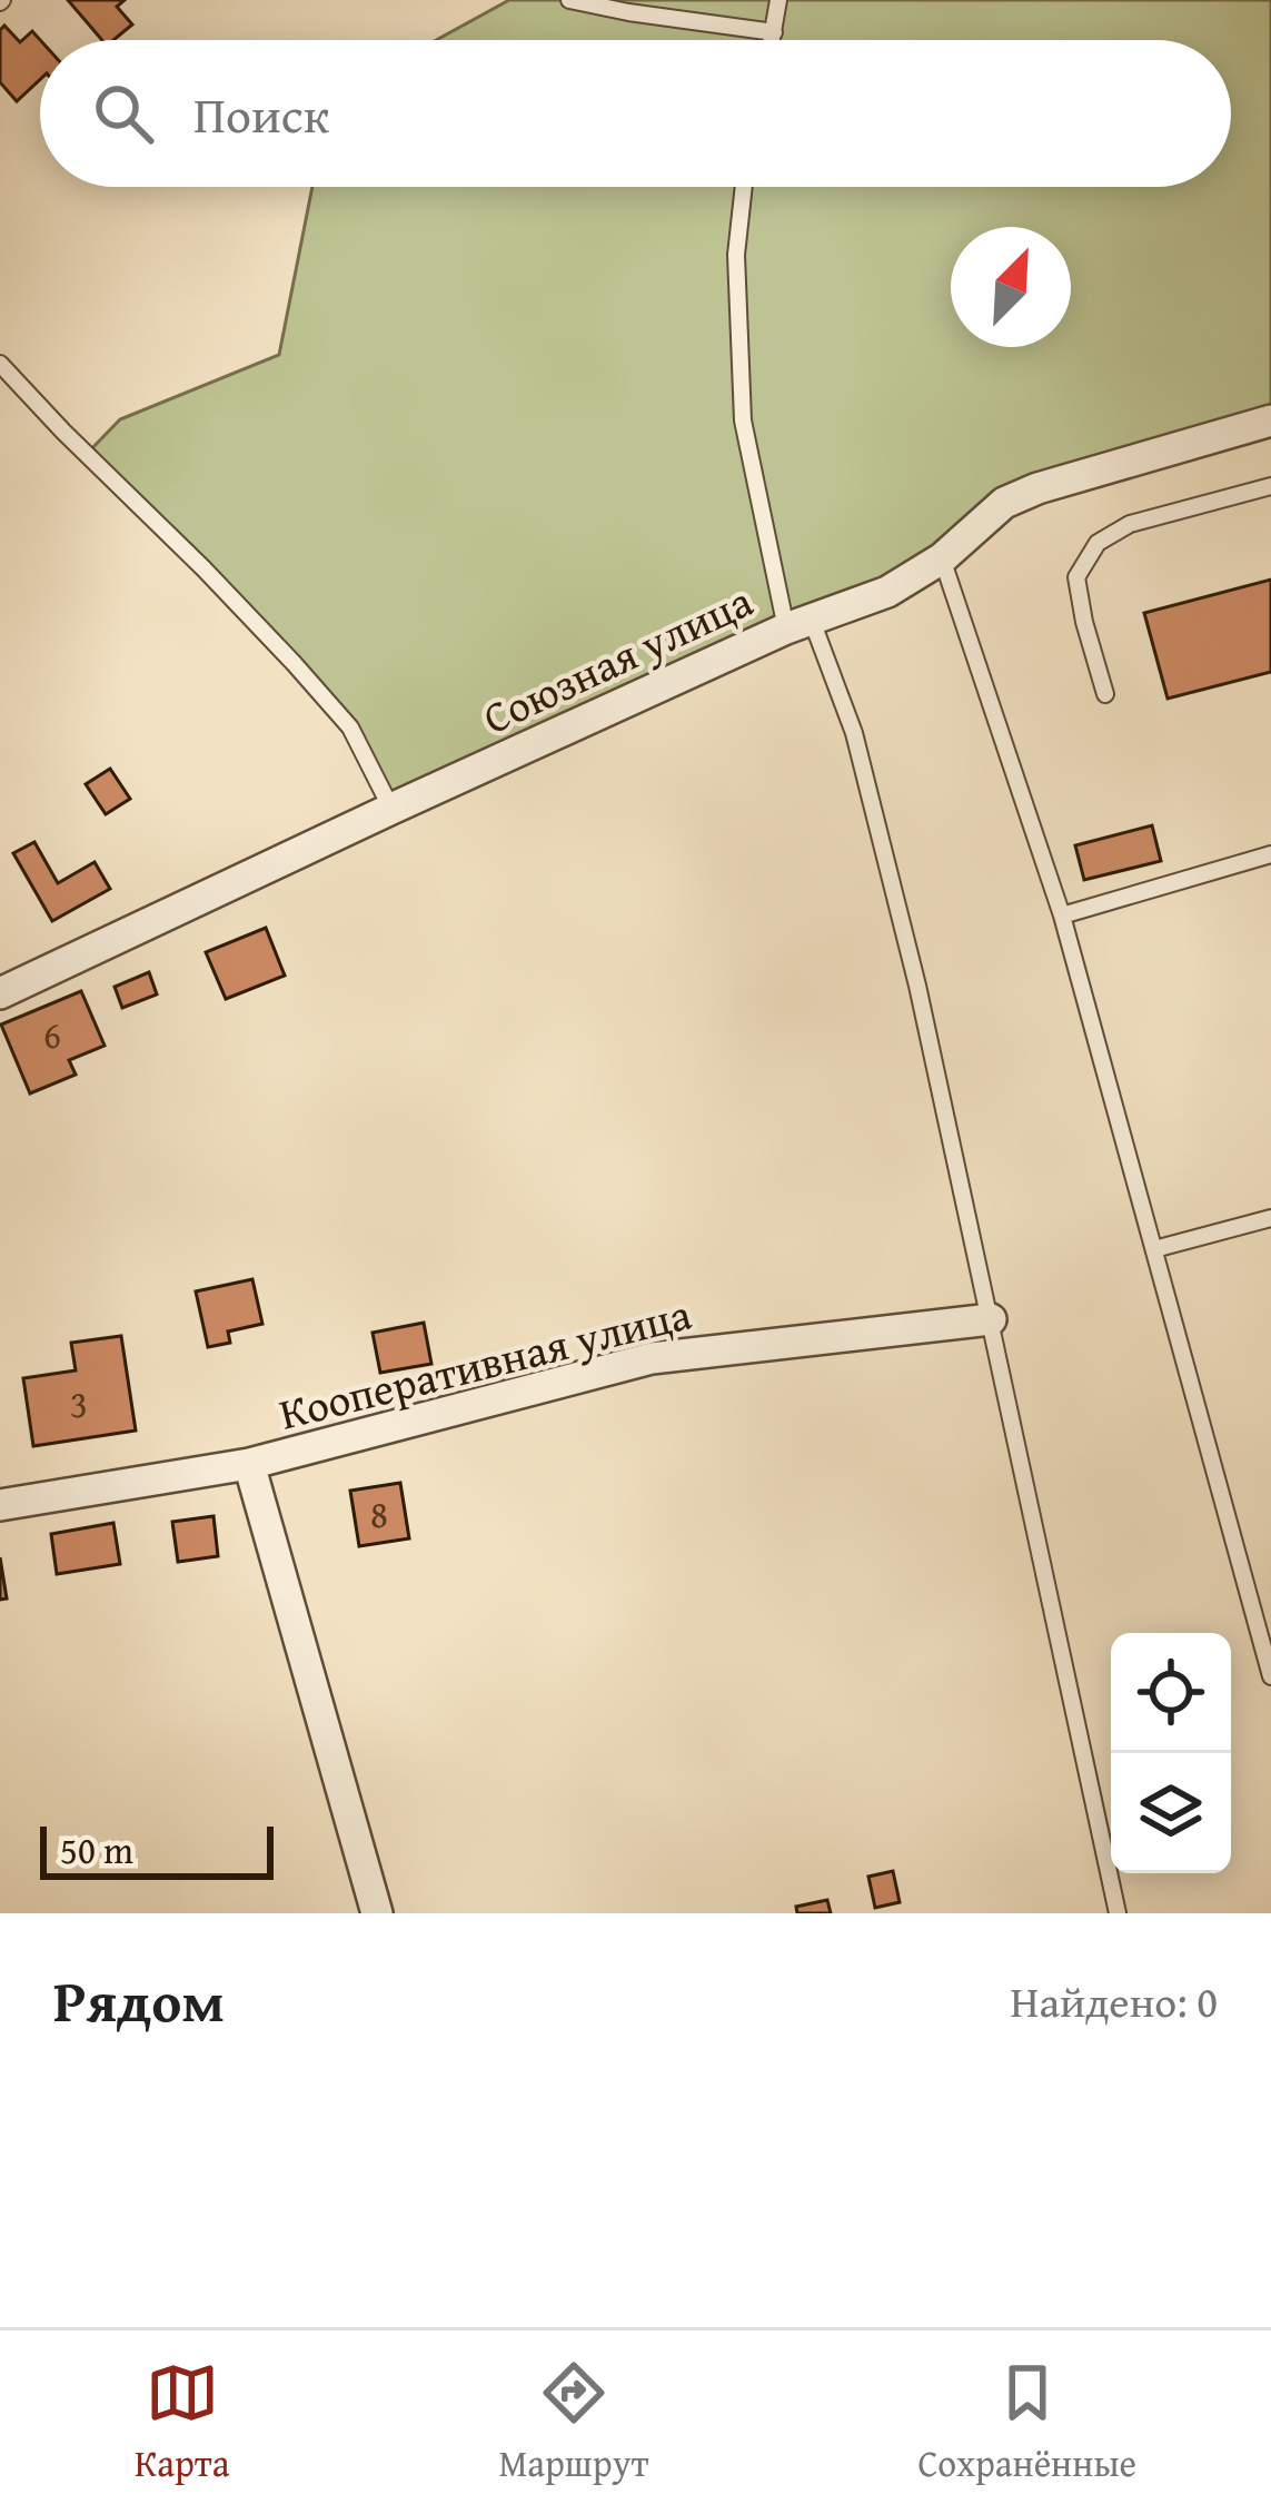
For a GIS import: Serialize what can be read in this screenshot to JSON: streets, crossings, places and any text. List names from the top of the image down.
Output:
{
  "streets": {
    "street": ["Союзная улица", "Кооперативная улица"]
  },
  "house_numbers": ["6", "3", "8"],
  "scale_bar": "50 m",
  "north": "top right",
  "page": {
    "search": "Поиск",
    "scale": "50 m",
    "heading": ["Рядом", "Найдено: 0"],
    "nav": ["Карта", "Маршрут", "Сохранённые"]
  }
}
